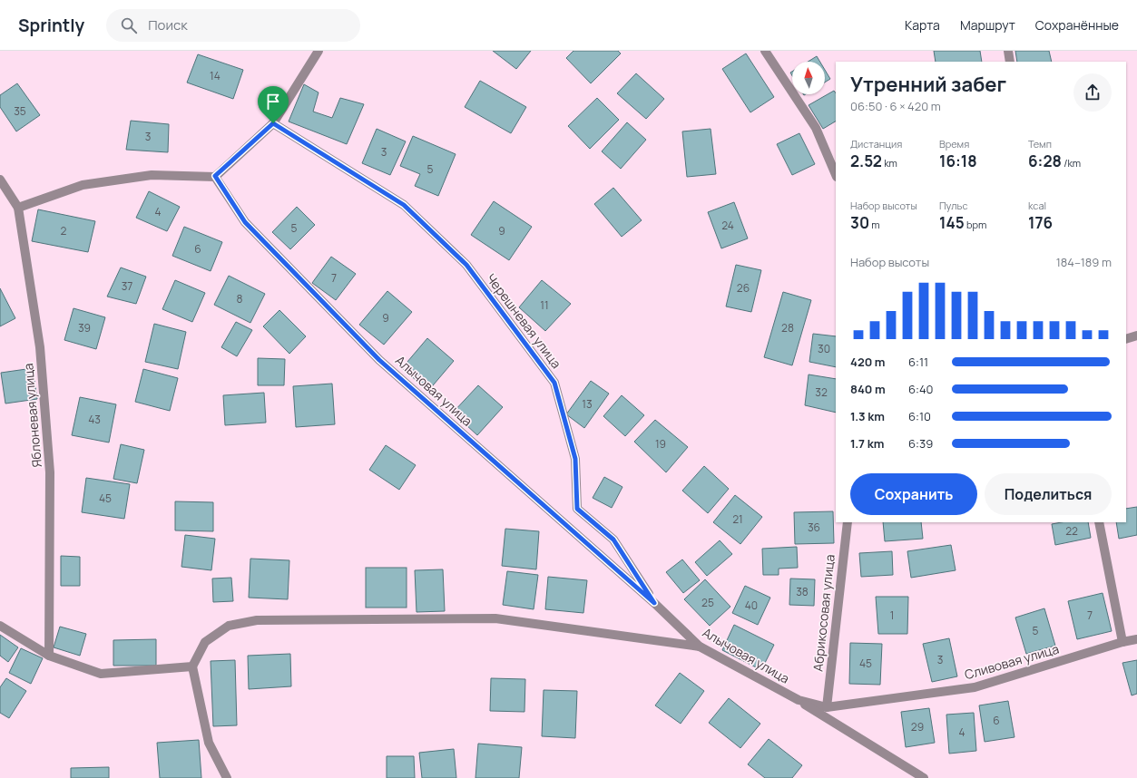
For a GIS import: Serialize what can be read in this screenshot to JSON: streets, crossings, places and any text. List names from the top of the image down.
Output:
{
  "streets": {
    "street": [
      "Черешневая улица",
      "Алычовая улица",
      "Яблоневая улица",
      "Абрикосовая улица",
      "Сливовая улица"
    ]
  },
  "crossings": [
    ["Черешневая улица", "Алычовая улица"],
    ["Алычовая улица", "Абрикосовая улица"],
    ["Алычовая улица", "Сливовая улица"],
    ["Абрикосовая улица", "Сливовая улица"]
  ],
  "house_numbers": [
    "14",
    "35",
    "3",
    "3",
    "5",
    "4",
    "24",
    "5",
    "2",
    "9",
    "6",
    "7",
    "37",
    "26",
    "8",
    "11",
    "9",
    "39",
    "28",
    "30",
    "32",
    "13",
    "43",
    "19",
    "45",
    "21",
    "36",
    "22",
    "38",
    "25",
    "40",
    "1",
    "7",
    "5",
    "3",
    "45",
    "6",
    "29",
    "4"
  ],
  "north": "top",
  "page": {
    "header": "Sprintly",
    "search": "Поиск",
    "nav": ["Карта", "Маршрут", "Сохранённые"],
    "heading": ["Утренний забег", "06:50 · 6 × 420 m"],
    "stats": [
      ["Дистанция", "2.52 km"],
      ["Время", "16:18"],
      ["Темп", "6:28 /km"],
      ["Набор высоты", "30 m"],
      ["Пульс", "145 bpm"],
      ["kcal", "176"]
    ],
    "chart": ["Набор высоты", "184–189 m"],
    "list": [
      {
        "name": "420 m",
        "note": "6:11"
      },
      {
        "name": "840 m",
        "note": "6:40"
      },
      {
        "name": "1.3 km",
        "note": "6:10"
      },
      {
        "name": "1.7 km",
        "note": "6:39"
      }
    ],
    "buttons": ["Сохранить", "Поделиться"]
  }
}
